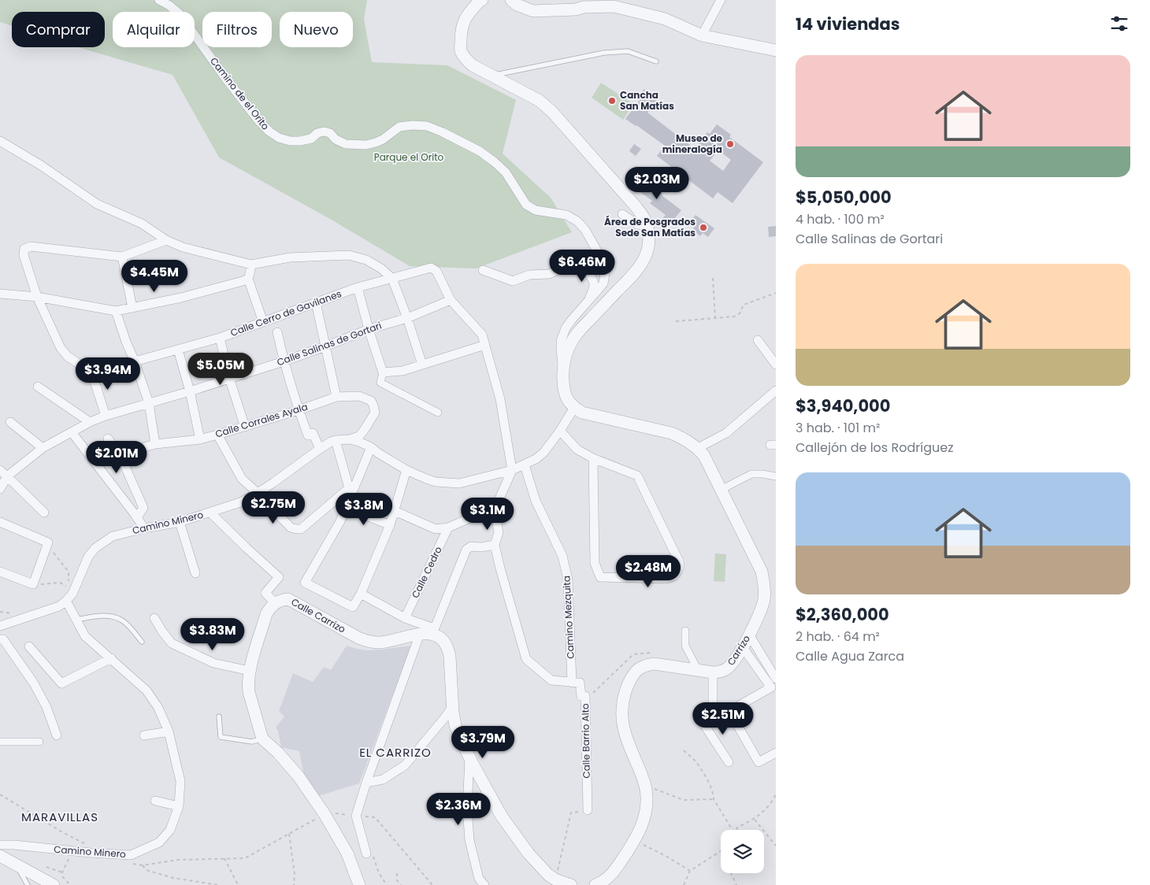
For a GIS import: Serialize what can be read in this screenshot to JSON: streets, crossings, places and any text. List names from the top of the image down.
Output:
{
  "streets": {
    "street": [
      "Camino de el Orito",
      "Calle Cerro de Gavilanes",
      "Calle Salinas de Gortari",
      "Calle Corrales Ayala",
      "Camino Minero",
      "Calle Cedro",
      "Calle Carrizo",
      "Camino Mezquita",
      "Carrizo",
      "Calle Barrio Alto"
    ]
  },
  "crossings": [
    ["Calle Cerro de Gavilanes", "Calle Salinas de Gortari"],
    ["Calle Corrales Ayala", "Camino Minero"],
    ["Camino Minero", "Camino Mezquita"],
    ["Camino Minero", "Carrizo"],
    ["Camino Mezquita", "Calle Barrio Alto"]
  ],
  "districts": ["EL CARRIZO", "MARAVILLAS"],
  "parks": ["Parque el Orito"],
  "places": ["Cancha San Matías", "Museo de mineralogía", "Área de Posgrados Sede San Matías"],
  "page": {
    "heading": "14 viviendas",
    "chip": [
      "Comprar",
      "Alquilar",
      "Filtros",
      "Nuevo"
    ],
    "list": [
      {
        "name": "$5,050,000",
        "note": "4 hab. · 100 m² · Calle Salinas de Gortari"
      },
      {
        "name": "$3,940,000",
        "note": "3 hab. · 101 m² · Callejón de los Rodríguez"
      },
      {
        "name": "$2,360,000",
        "note": "2 hab. · 64 m² · Calle Agua Zarca"
      }
    ],
    "price": [
      "$2.03M",
      "$6.46M",
      "$4.45M",
      "$5.05M",
      "$3.94M",
      "$2.01M",
      "$2.75M",
      "$3.8M",
      "$3.1M",
      "$2.48M",
      "$3.83M",
      "$2.51M",
      "$3.79M",
      "$2.36M"
    ]
  }
}
